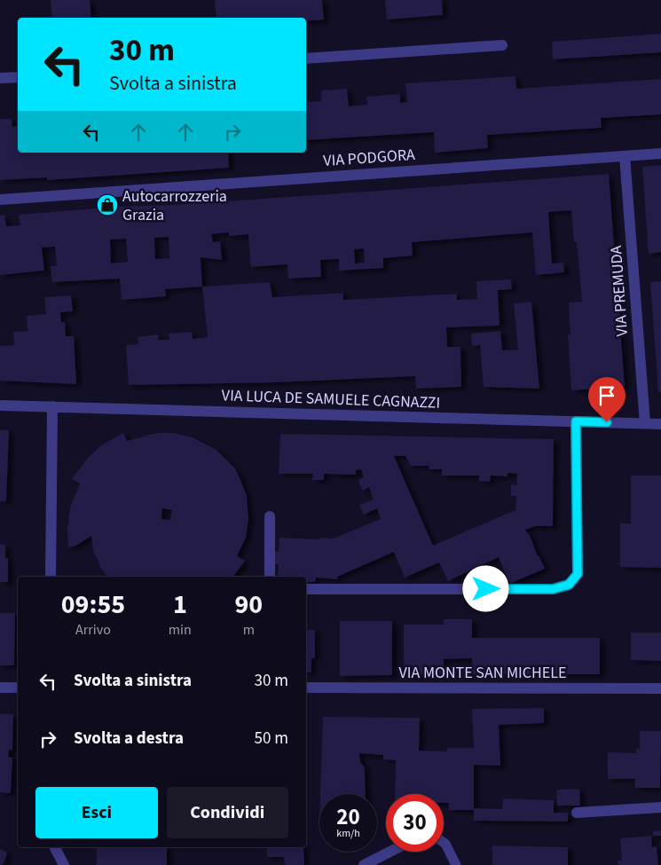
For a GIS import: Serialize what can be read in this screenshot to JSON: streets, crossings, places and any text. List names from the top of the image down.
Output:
{
  "streets": {
    "street": [
      "VIA PODGORA",
      "VIA PREMUDA",
      "VIA LUCA DE SAMUELE CAGNAZZI",
      "VIA MONTE SAN MICHELE"
    ]
  },
  "crossings": [
    ["VIA PODGORA", "VIA PREMUDA"],
    ["VIA PREMUDA", "VIA LUCA DE SAMUELE CAGNAZZI"]
  ],
  "places": {
    "shop": ["Autocarrozzeria Grazia"]
  },
  "page": {
    "turn": ["30 m", "Svolta a sinistra"],
    "eta": [
      "09:55",
      "Arrivo",
      "1",
      "min",
      "90",
      "m"
    ],
    "list": [
      {
        "name": "Svolta a sinistra",
        "value": "30 m"
      },
      {
        "name": "Svolta a destra",
        "value": "50 m"
      }
    ],
    "buttons": ["Esci", "Condividi"],
    "speed": "20 km/h",
    "limit": "30"
  }
}
